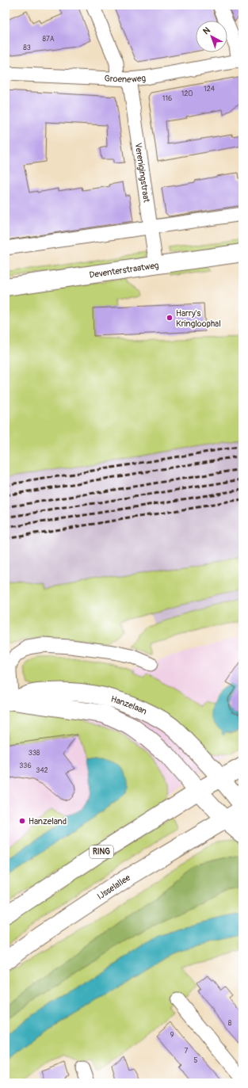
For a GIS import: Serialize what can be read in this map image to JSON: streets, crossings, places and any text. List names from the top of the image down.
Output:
{
  "streets": {
    "street": [
      "Groeneweg",
      "Verenigingstraat",
      "Deventerstraatweg",
      "Hanzelaan",
      "RING",
      "IJsselallee"
    ]
  },
  "crossings": [
    ["Groeneweg", "Verenigingstraat"],
    ["Verenigingstraat", "Deventerstraatweg"],
    ["Hanzelaan", "RING"]
  ],
  "places": ["Harry's Kringloophal", "Hanzeland"],
  "house_numbers": [
    "87A",
    "83",
    "124",
    "120",
    "116",
    "338",
    "336",
    "342",
    "8",
    "9",
    "7",
    "5"
  ],
  "north": "top left"
}
